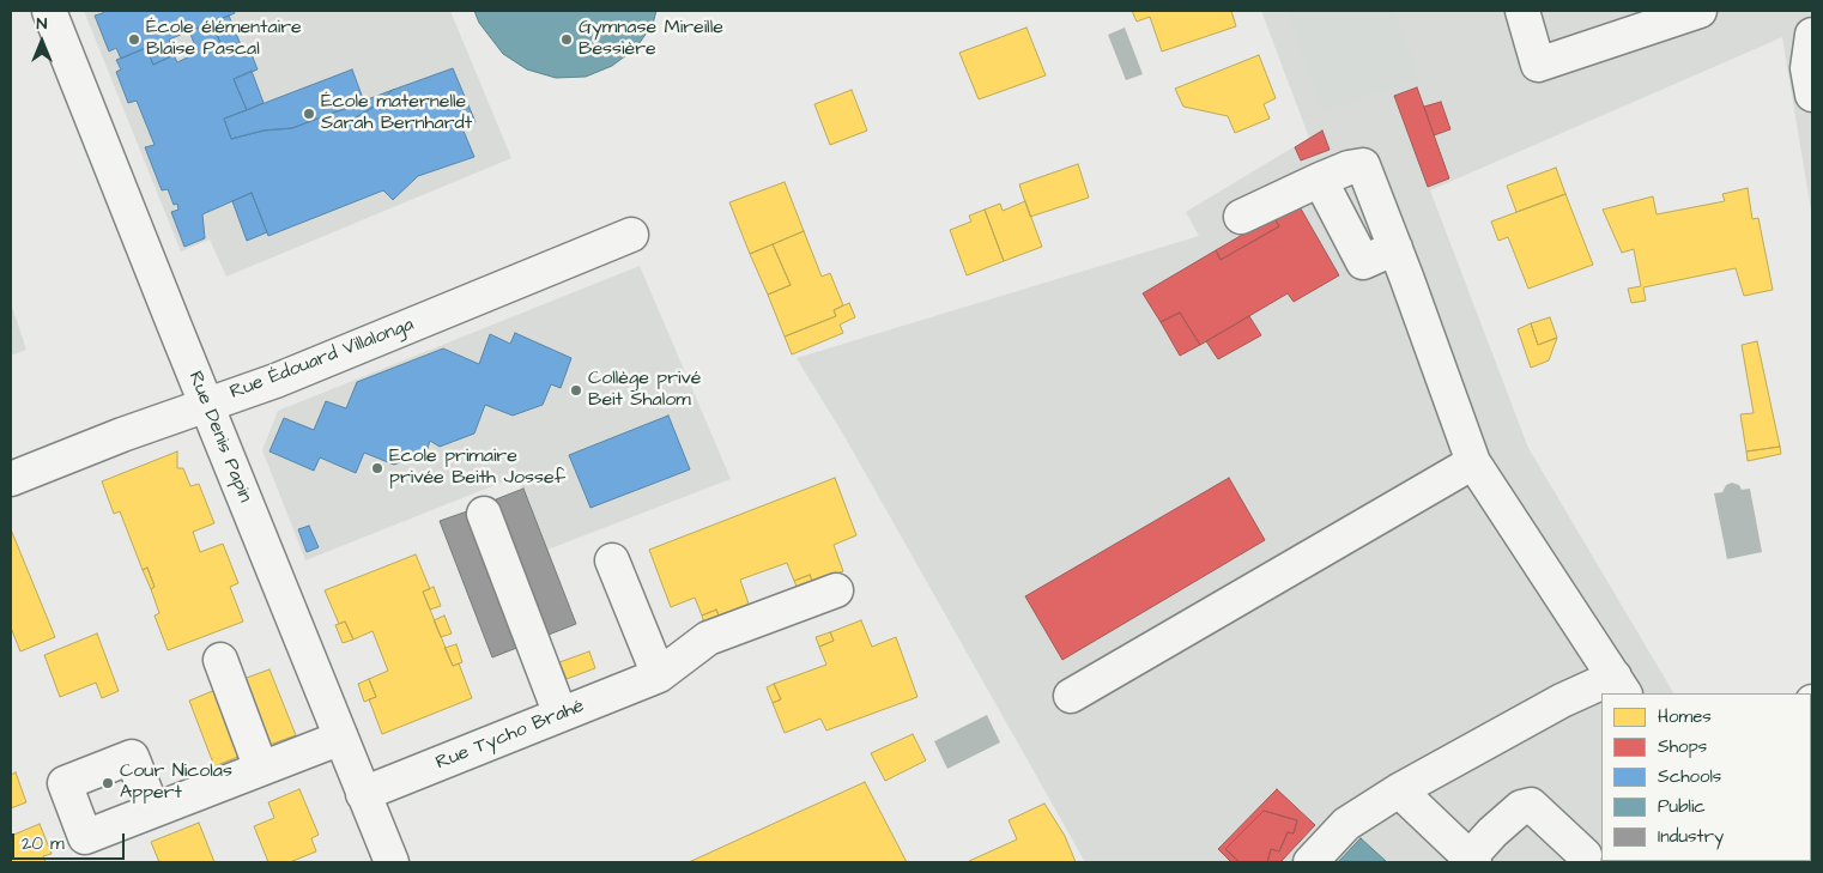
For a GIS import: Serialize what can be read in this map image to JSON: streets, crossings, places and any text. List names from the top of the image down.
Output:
{
  "streets": {
    "street": ["Rue Édouard Villalonga", "Rue Denis Papin", "Rue Tycho Brahé"]
  },
  "crossings": [
    ["Rue Édouard Villalonga", "Rue Denis Papin"],
    ["Rue Denis Papin", "Rue Tycho Brahé"]
  ],
  "places": [
    "École élémentaire Blaise Pascal",
    "Gymnase Mireille Bessière",
    "École maternelle Sarah Bernhardt",
    "Collège privé Beit Shalom",
    "Ecole primaire privée Beith Jossef",
    "Cour Nicolas Appert"
  ],
  "legend": [
    "Homes",
    "Shops",
    "Schools",
    "Public",
    "Industry"
  ],
  "scale_bar": "20 m",
  "north": "top"
}
